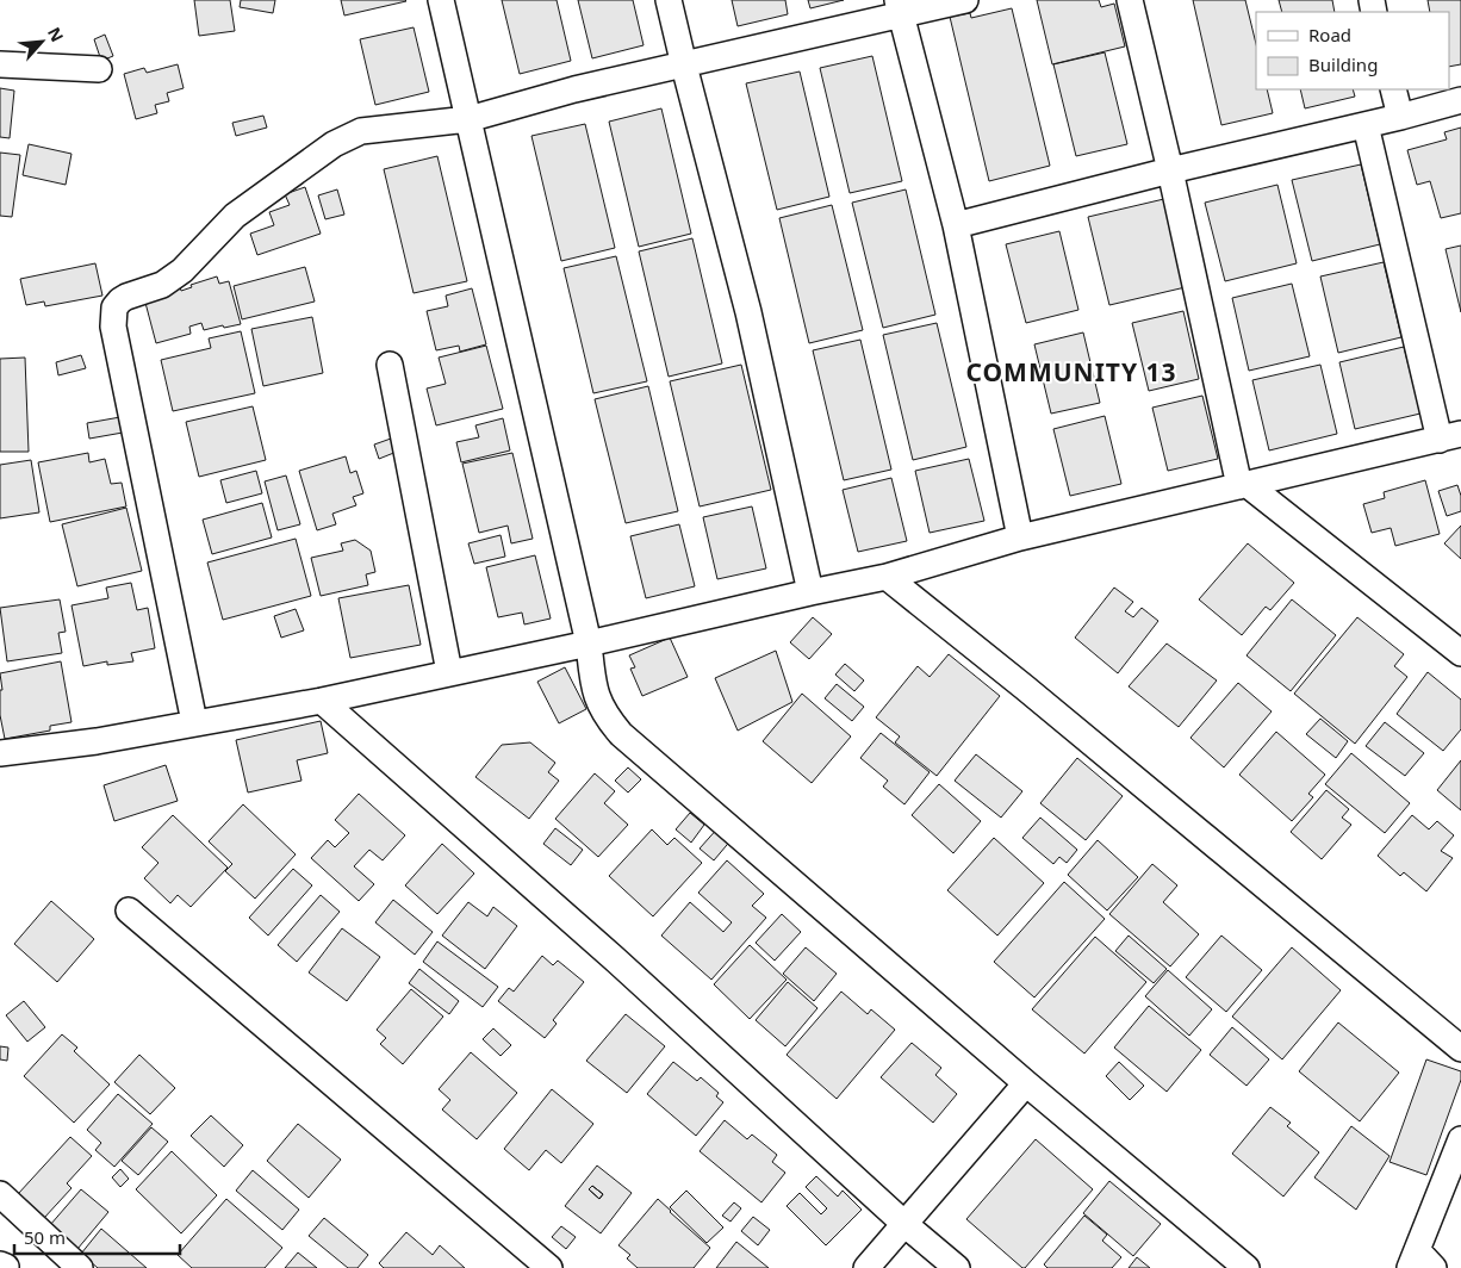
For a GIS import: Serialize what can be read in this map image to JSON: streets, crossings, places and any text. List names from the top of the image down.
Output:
{
  "districts": ["COMMUNITY 13"],
  "legend": ["Road", "Building"],
  "scale_bar": "50 m",
  "north": "top right"
}
